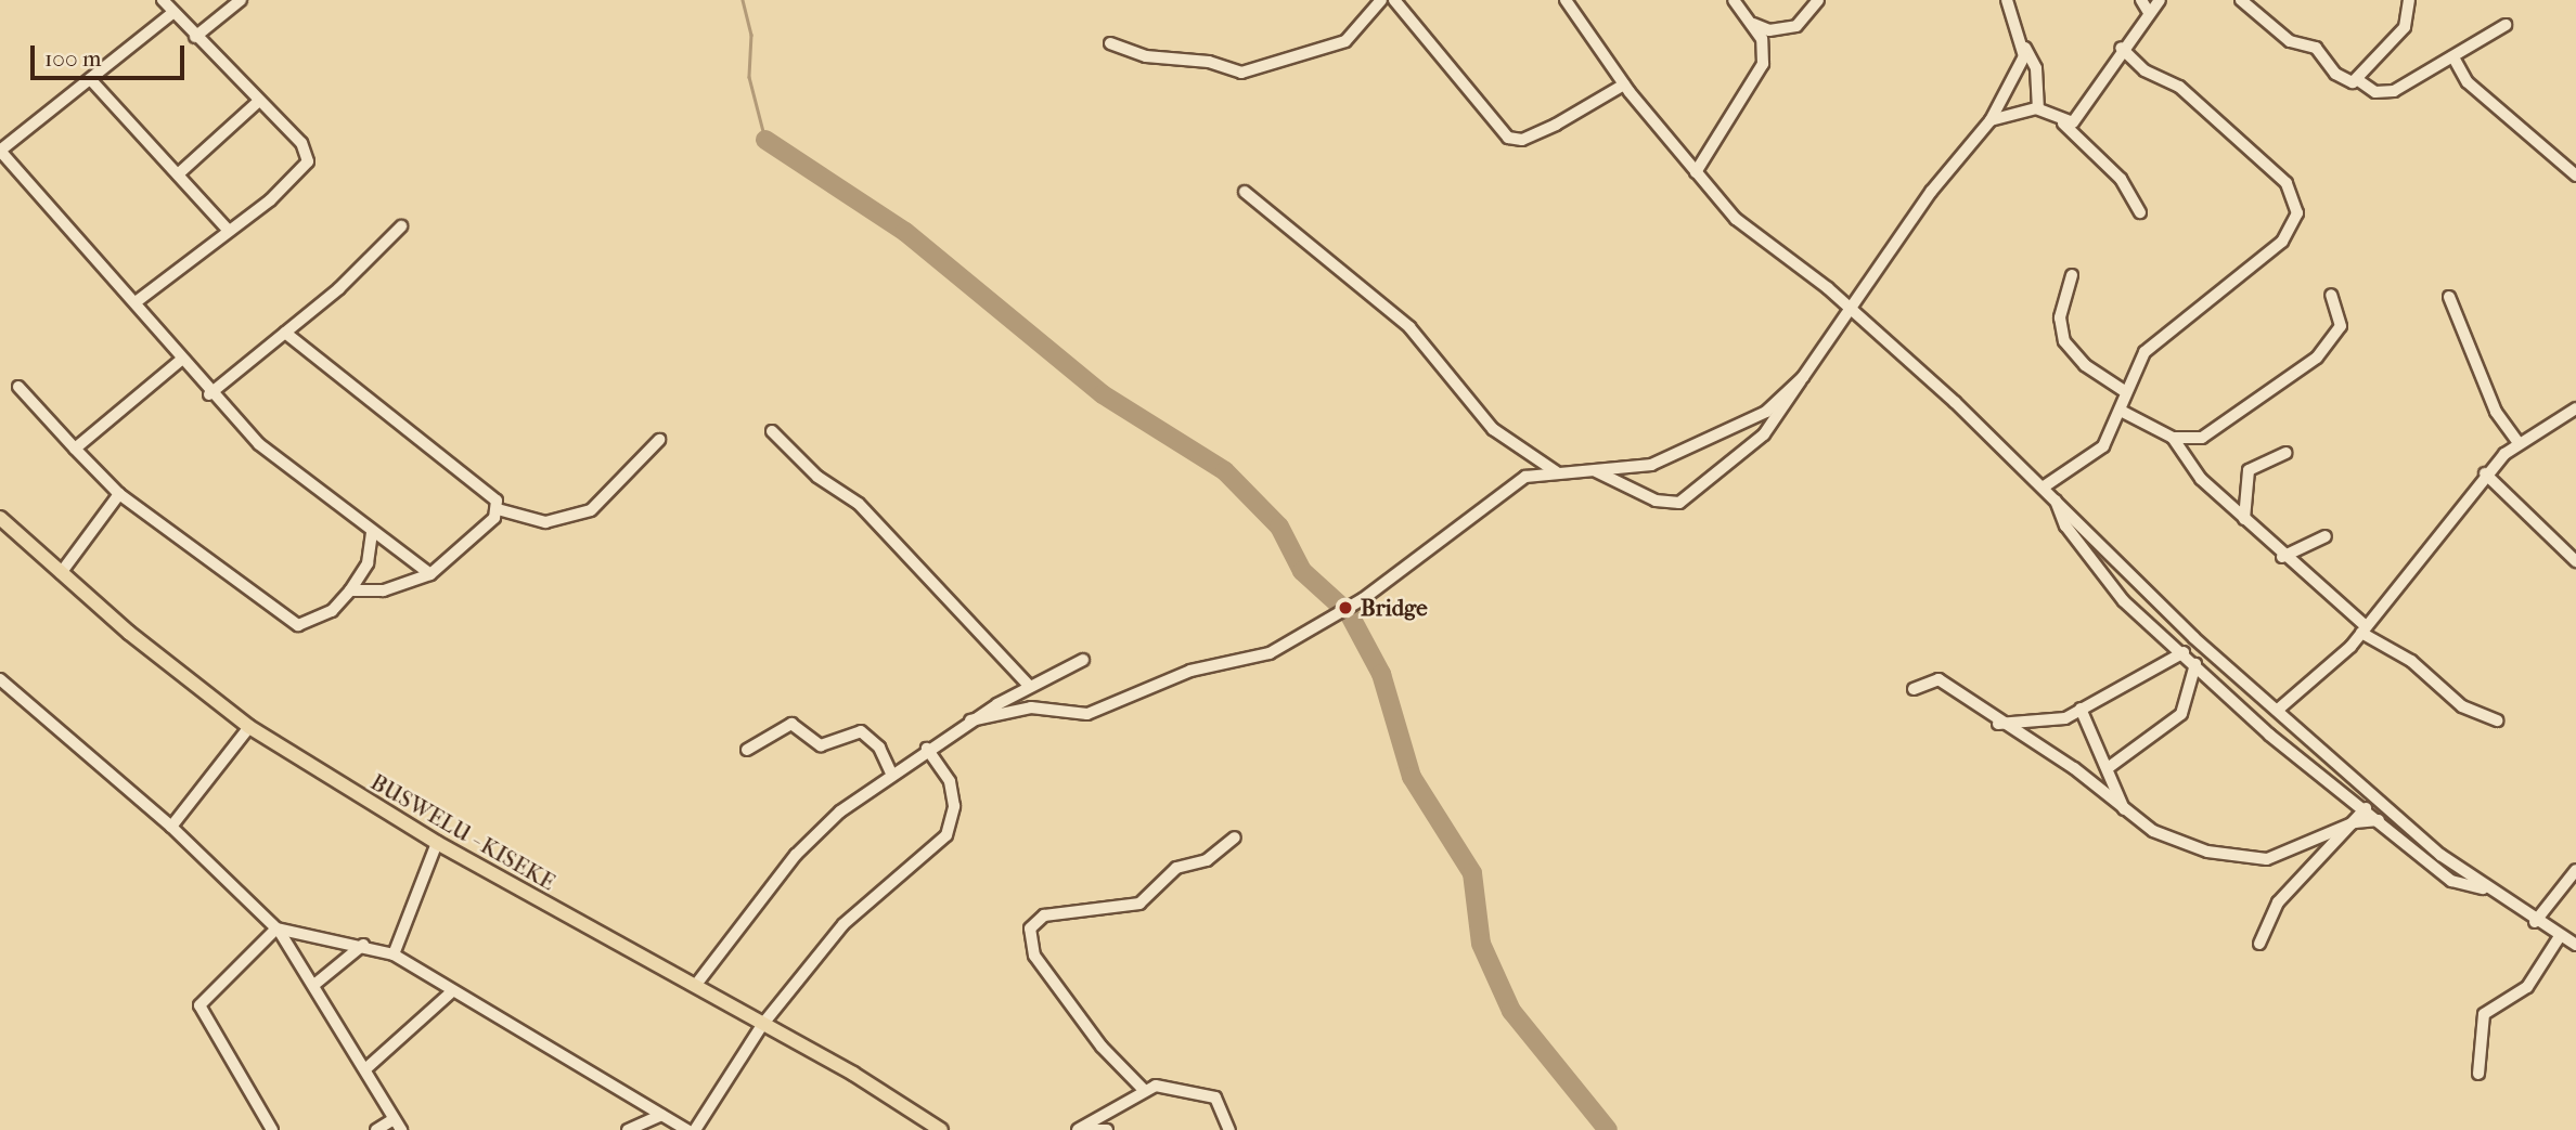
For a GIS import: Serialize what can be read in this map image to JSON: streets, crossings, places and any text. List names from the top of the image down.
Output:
{
  "streets": {
    "main road": ["BUSWELU - KISEKE"]
  },
  "places": ["Bridge"],
  "scale_bar": "100 m"
}
